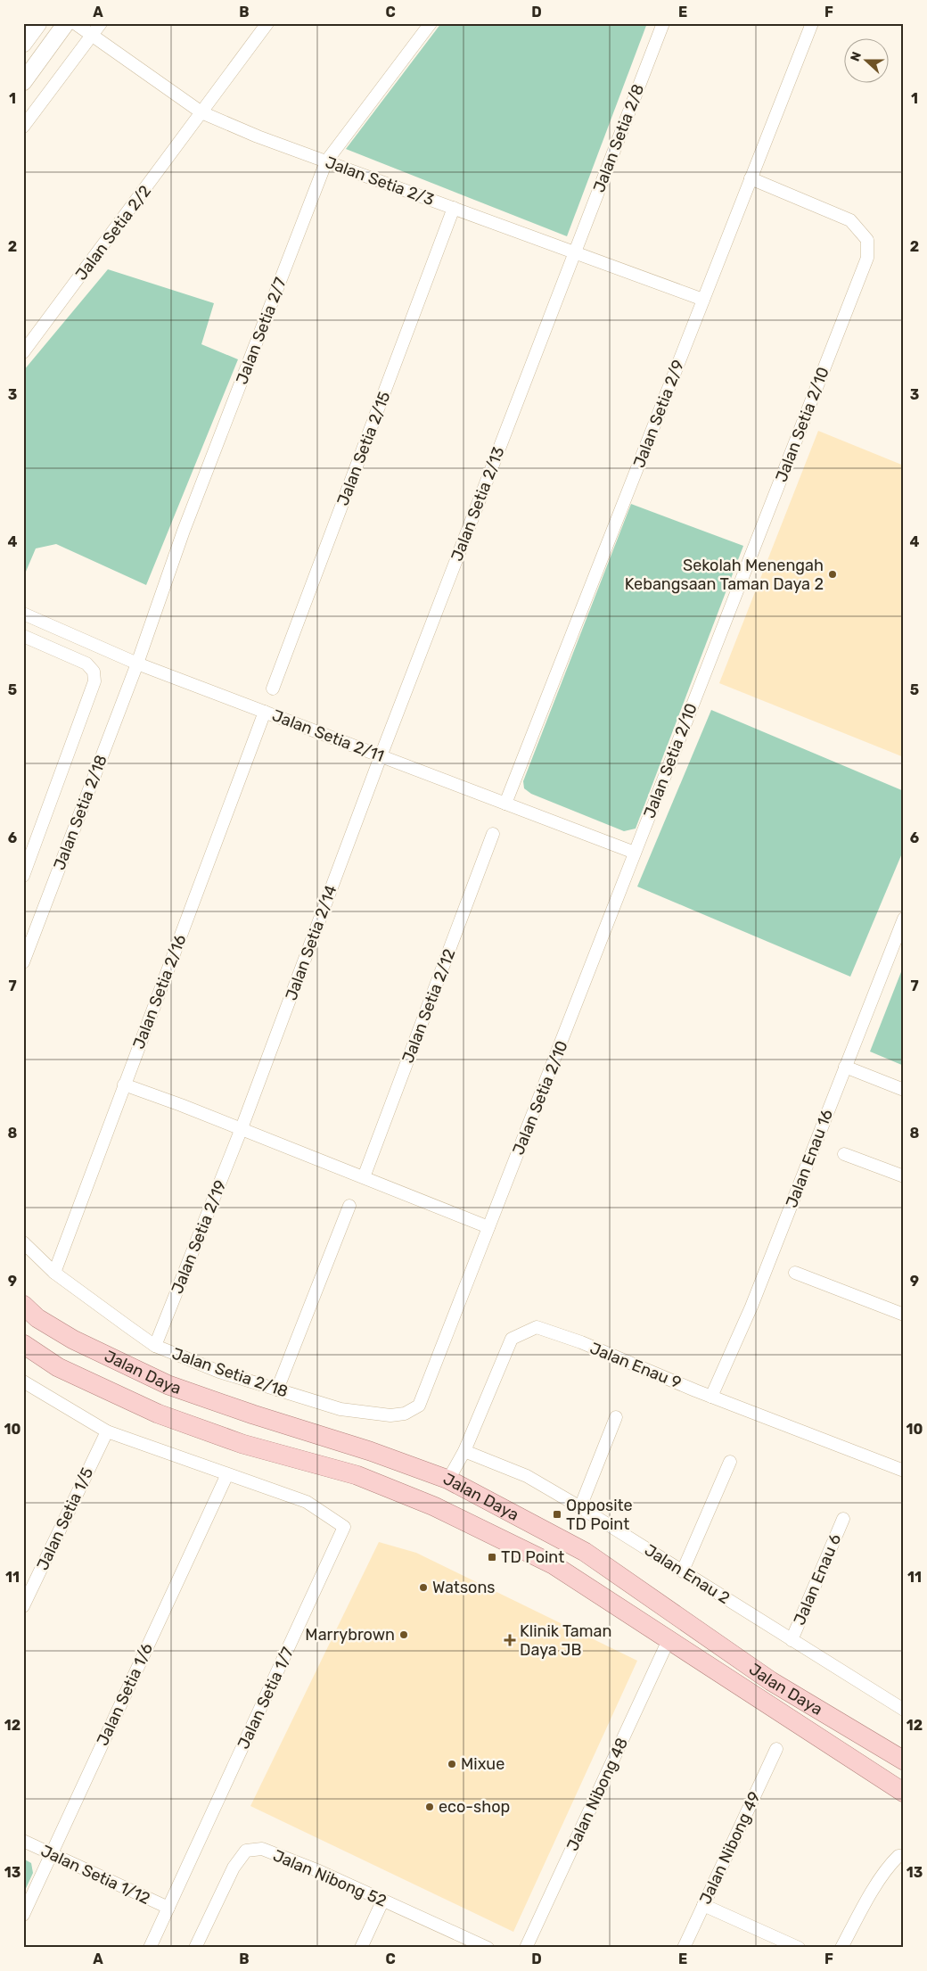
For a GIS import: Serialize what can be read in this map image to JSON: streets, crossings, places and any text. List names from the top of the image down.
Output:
{
  "streets": {
    "main road": ["Jalan Daya"],
    "street": [
      "Jalan Setia 2/8",
      "Jalan Setia 2/3",
      "Jalan Setia 2/2",
      "Jalan Setia 2/7",
      "Jalan Setia 2/9",
      "Jalan Setia 2/10",
      "Jalan Setia 2/15",
      "Jalan Setia 2/13",
      "Jalan Setia 2/11",
      "Jalan Setia 2/18",
      "Jalan Setia 2/14",
      "Jalan Setia 2/16",
      "Jalan Setia 2/12",
      "Jalan Enau 16",
      "Jalan Setia 2/19",
      "Jalan Enau 9",
      "Jalan Setia 1/5",
      "Jalan Enau 2",
      "Jalan Enau 6",
      "Jalan Setia 1/6",
      "Jalan Setia 1/7",
      "Jalan Nibong 48",
      "Jalan Nibong 49",
      "Jalan Setia 1/12",
      "Jalan Nibong 52"
    ]
  },
  "crossings": [
    ["Jalan Setia 2/8", "Jalan Setia 2/3"],
    ["Jalan Setia 2/8", "Jalan Setia 2/13"],
    ["Jalan Setia 2/3", "Jalan Setia 2/2"],
    ["Jalan Setia 2/3", "Jalan Setia 2/7"],
    ["Jalan Setia 2/3", "Jalan Setia 2/9"],
    ["Jalan Setia 2/3", "Jalan Setia 2/15"],
    ["Jalan Setia 2/3", "Jalan Setia 2/13"],
    ["Jalan Setia 2/7", "Jalan Setia 2/11"],
    ["Jalan Setia 2/7", "Jalan Setia 2/18"],
    ["Jalan Setia 2/9", "Jalan Setia 2/10"],
    ["Jalan Setia 2/9", "Jalan Setia 2/11"],
    ["Jalan Setia 2/10", "Jalan Setia 2/11"],
    ["Jalan Setia 2/10", "Jalan Setia 2/18"],
    ["Jalan Setia 2/13", "Jalan Setia 2/11"],
    ["Jalan Setia 2/13", "Jalan Setia 2/14"],
    ["Jalan Setia 2/11", "Jalan Setia 2/18"],
    ["Jalan Setia 2/11", "Jalan Setia 2/14"],
    ["Jalan Setia 2/11", "Jalan Setia 2/16"],
    ["Jalan Setia 2/18", "Jalan Setia 2/16"],
    ["Jalan Setia 2/18", "Jalan Setia 2/19"],
    ["Jalan Setia 2/14", "Jalan Setia 2/19"],
    ["Jalan Enau 16", "Jalan Enau 9"],
    ["Jalan Enau 9", "Jalan Daya"],
    ["Jalan Enau 9", "Jalan Enau 2"],
    ["Jalan Daya", "Jalan Nibong 48"],
    ["Jalan Setia 1/5", "Jalan Setia 1/7"],
    ["Jalan Enau 2", "Jalan Enau 6"],
    ["Jalan Setia 1/6", "Jalan Setia 1/7"],
    ["Jalan Setia 1/6", "Jalan Setia 1/12"],
    ["Jalan Setia 1/7", "Jalan Setia 1/12"]
  ],
  "places": {
    "other": [
      "Sekolah Menengah Kebangsaan Taman Daya 2",
      "Watsons",
      "Marrybrown",
      "Mixue",
      "eco-shop"
    ],
    "transit": ["Opposite TD Point", "TD Point"],
    "health": ["Klinik Taman Daya JB"]
  },
  "north": "left",
  "grid": {
    "columns": [
      "A",
      "B",
      "C",
      "D",
      "E",
      "F"
    ],
    "rows": [
      "1",
      "2",
      "3",
      "4",
      "5",
      "6",
      "7",
      "8",
      "9",
      "10",
      "11",
      "12",
      "13"
    ]
  }
}
